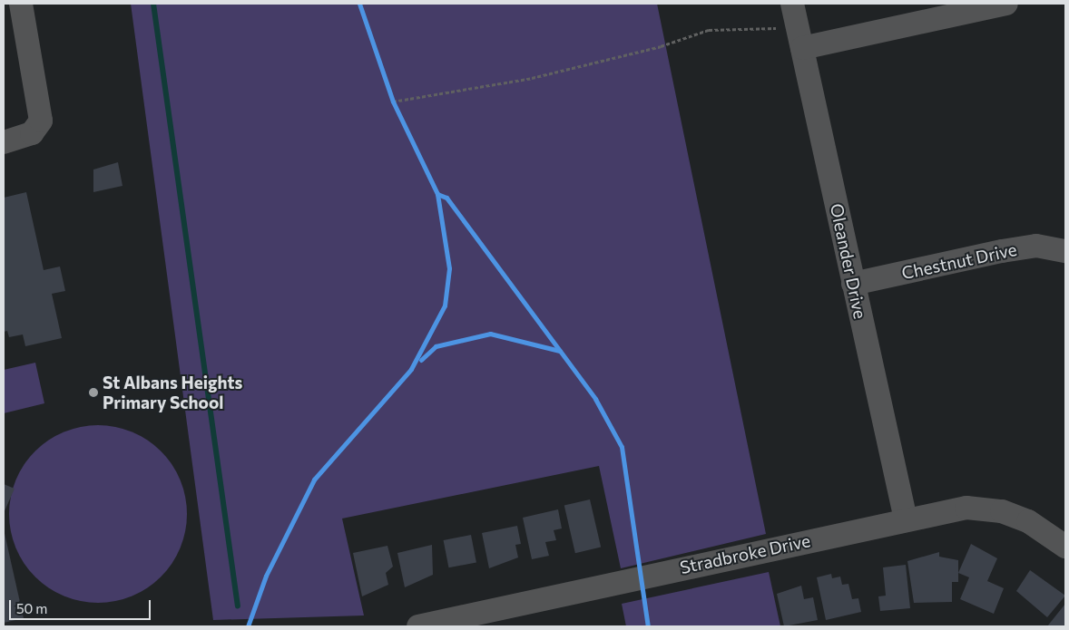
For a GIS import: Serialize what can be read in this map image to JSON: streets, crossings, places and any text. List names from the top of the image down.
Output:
{
  "streets": {
    "street": ["Oleander Drive", "Chestnut Drive", "Stradbroke Drive"]
  },
  "crossings": [
    ["Oleander Drive", "Chestnut Drive"],
    ["Oleander Drive", "Stradbroke Drive"]
  ],
  "places": ["St Albans Heights Primary School"],
  "scale_bar": "50 m"
}
